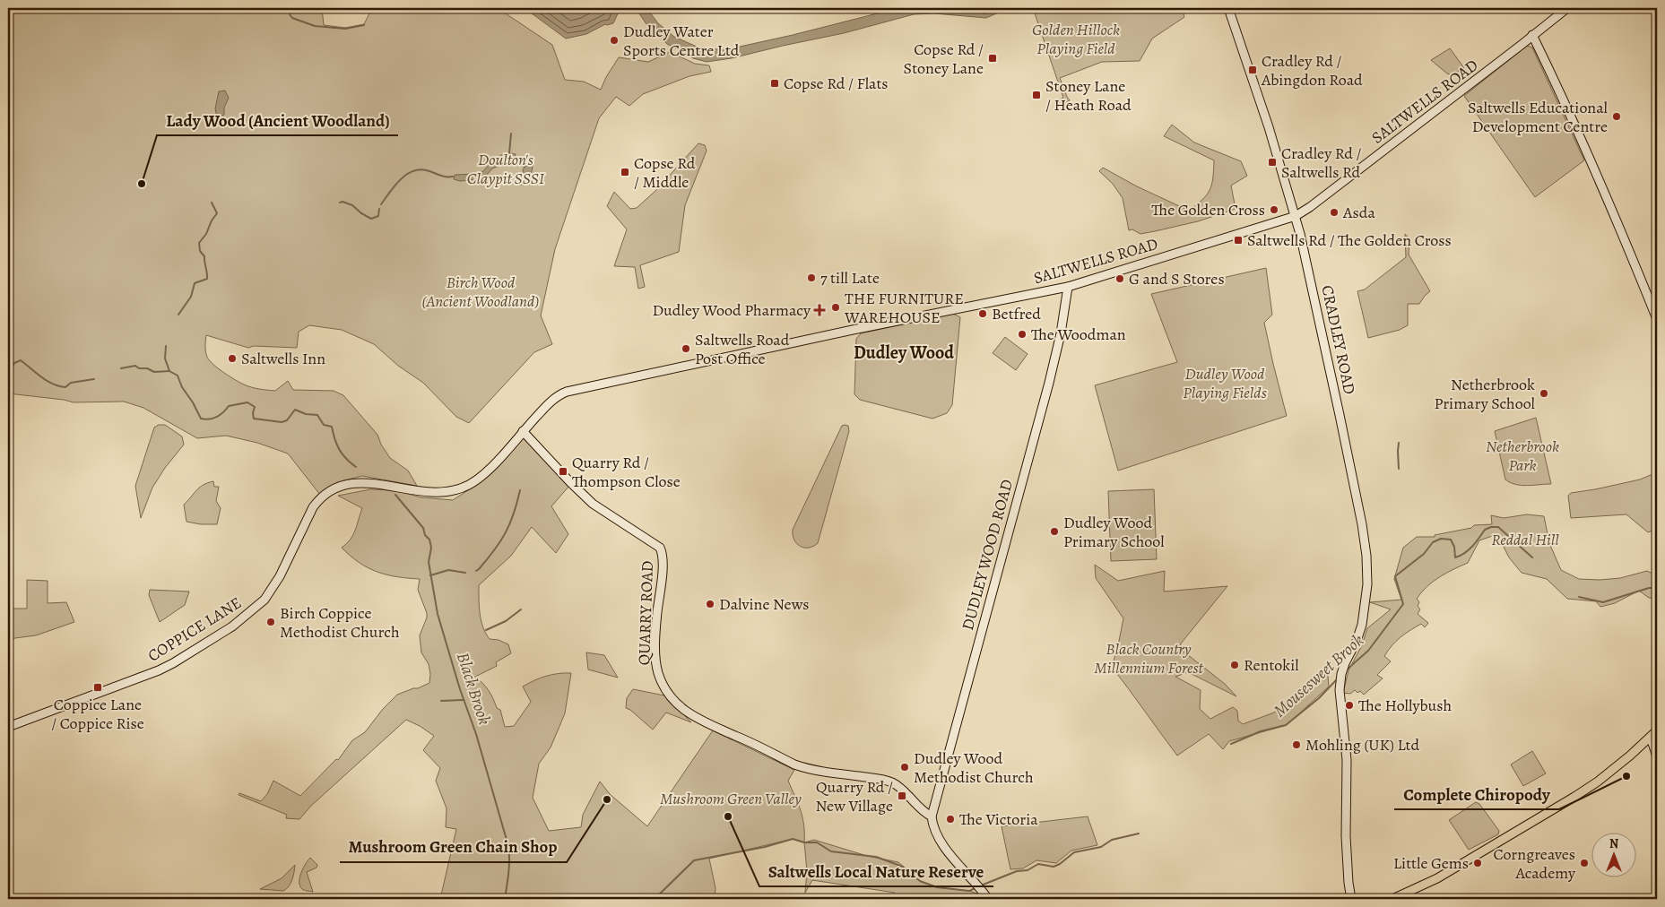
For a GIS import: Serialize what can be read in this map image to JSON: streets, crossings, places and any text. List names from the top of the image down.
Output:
{
  "streets": {
    "street": [
      "SALTWELLS ROAD",
      "CRADLEY ROAD",
      "DUDLEY WOOD ROAD",
      "QUARRY ROAD",
      "COPPICE LANE"
    ]
  },
  "crossings": [
    ["SALTWELLS ROAD", "CRADLEY ROAD"],
    ["SALTWELLS ROAD", "DUDLEY WOOD ROAD"],
    ["SALTWELLS ROAD", "QUARRY ROAD"],
    ["SALTWELLS ROAD", "COPPICE LANE"],
    ["DUDLEY WOOD ROAD", "QUARRY ROAD"]
  ],
  "districts": ["Dudley Wood"],
  "water": ["Mousesweet Brook", "Black Brook"],
  "parks": [
    "Golden Hillock Playing Field",
    "Doulton's Claypit SSSI",
    "Birch Wood (Ancient Woodland)",
    "Dudley Wood Playing Fields",
    "Netherbrook Park",
    "Reddal Hill",
    "Black Country Millennium Forest",
    "Mushroom Green Valley"
  ],
  "places": {
    "other": [
      "Dudley Water Sports Centre Ltd",
      "Saltwells Educational Development Centre",
      "Lady Wood (Ancient Woodland)",
      "The Golden Cross",
      "Asda",
      "7 till Late",
      "G and S Stores",
      "THE FURNITURE WAREHOUSE",
      "Betfred",
      "The Woodman",
      "Saltwells Road Post Office",
      "Saltwells Inn",
      "Netherbrook Primary School",
      "Dudley Wood Primary School",
      "Dalvine News",
      "Birch Coppice Methodist Church",
      "Rentokil",
      "The Hollybush",
      "Mohling (UK) Ltd",
      "Dudley Wood Methodist Church",
      "Complete Chiropody",
      "Mushroom Green Chain Shop",
      "Saltwells Local Nature Reserve",
      "The Victoria",
      "Little Gems",
      "Corngreaves Academy"
    ],
    "transit": [
      "Copse Rd / Stoney Lane",
      "Cradley Rd / Abingdon Road",
      "Copse Rd / Flats",
      "Stoney Lane / Heath Road",
      "Cradley Rd / Saltwells Rd",
      "Copse Rd / Middle",
      "Saltwells Rd / The Golden Cross",
      "Quarry Rd / Thompson Close",
      "Coppice Lane / Coppice Rise",
      "Quarry Rd / New Village"
    ],
    "health": ["Dudley Wood Pharmacy"]
  },
  "north": "top"
}
